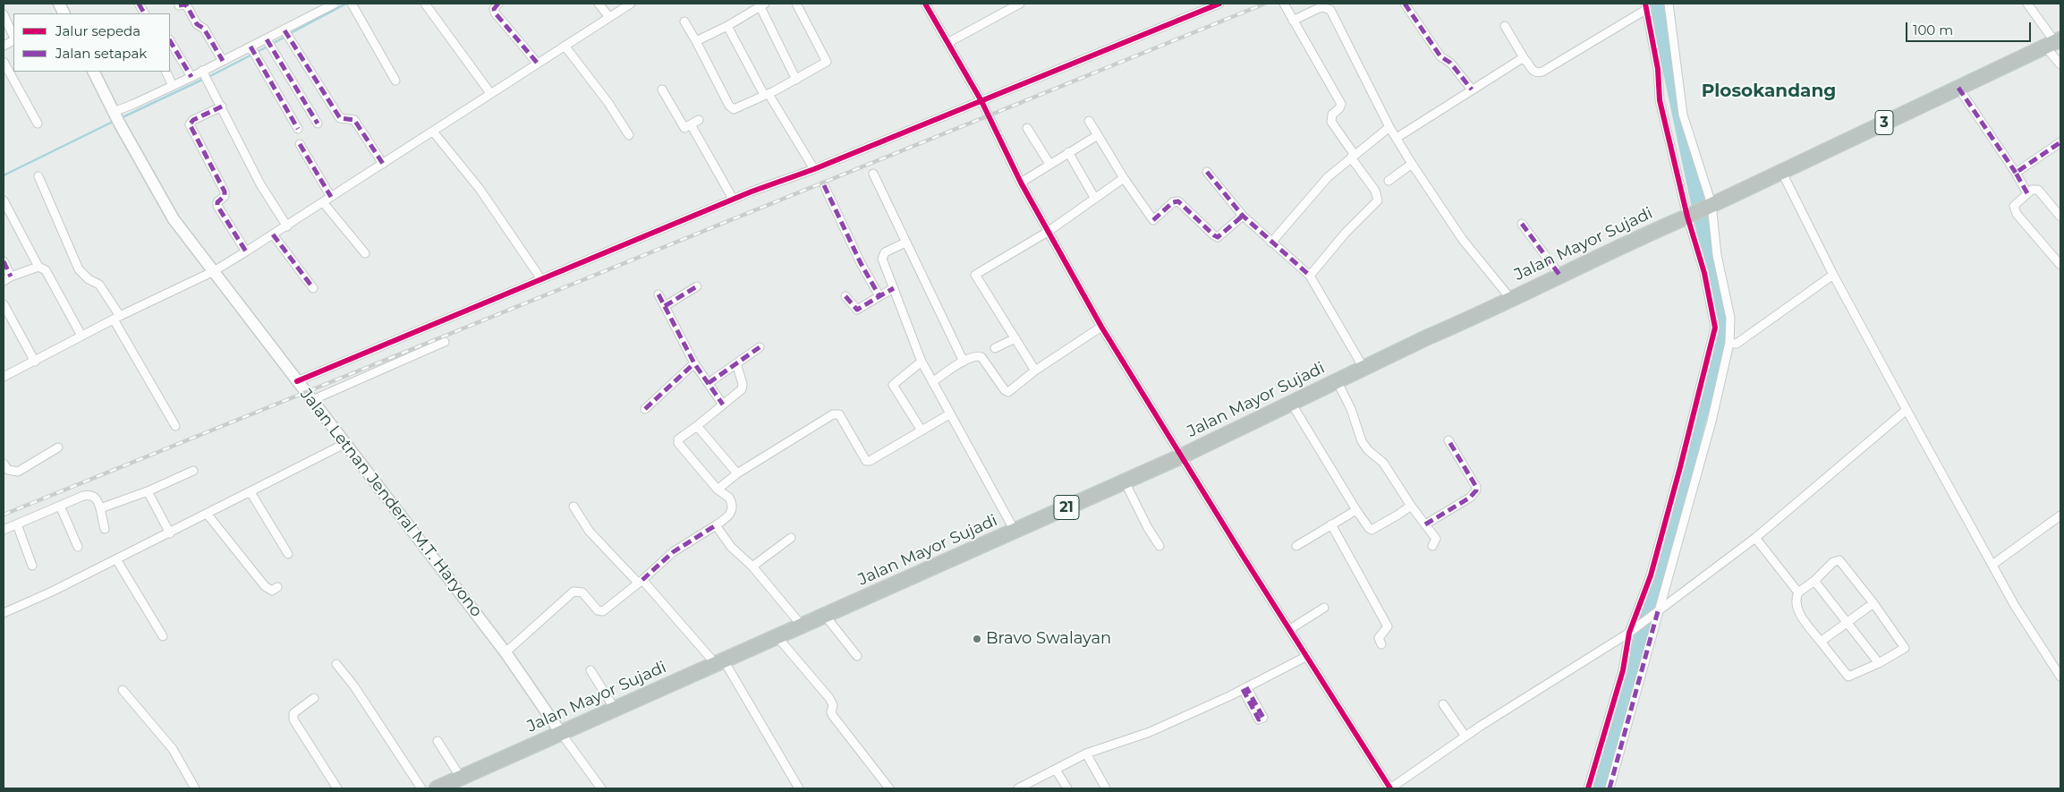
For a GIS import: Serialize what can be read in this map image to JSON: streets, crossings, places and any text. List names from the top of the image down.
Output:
{
  "streets": {
    "highway": ["3", "Jalan Mayor Sujadi", "21"],
    "main road": ["Jalan Letnan Jenderal M.T. Haryono"]
  },
  "crossings": [
    ["Jalan Mayor Sujadi", "Jalan Letnan Jenderal M.T. Haryono"]
  ],
  "districts": ["Plosokandang"],
  "places": ["Bravo Swalayan"],
  "legend": ["Jalur sepeda", "Jalan setapak"],
  "scale_bar": "100 m"
}
